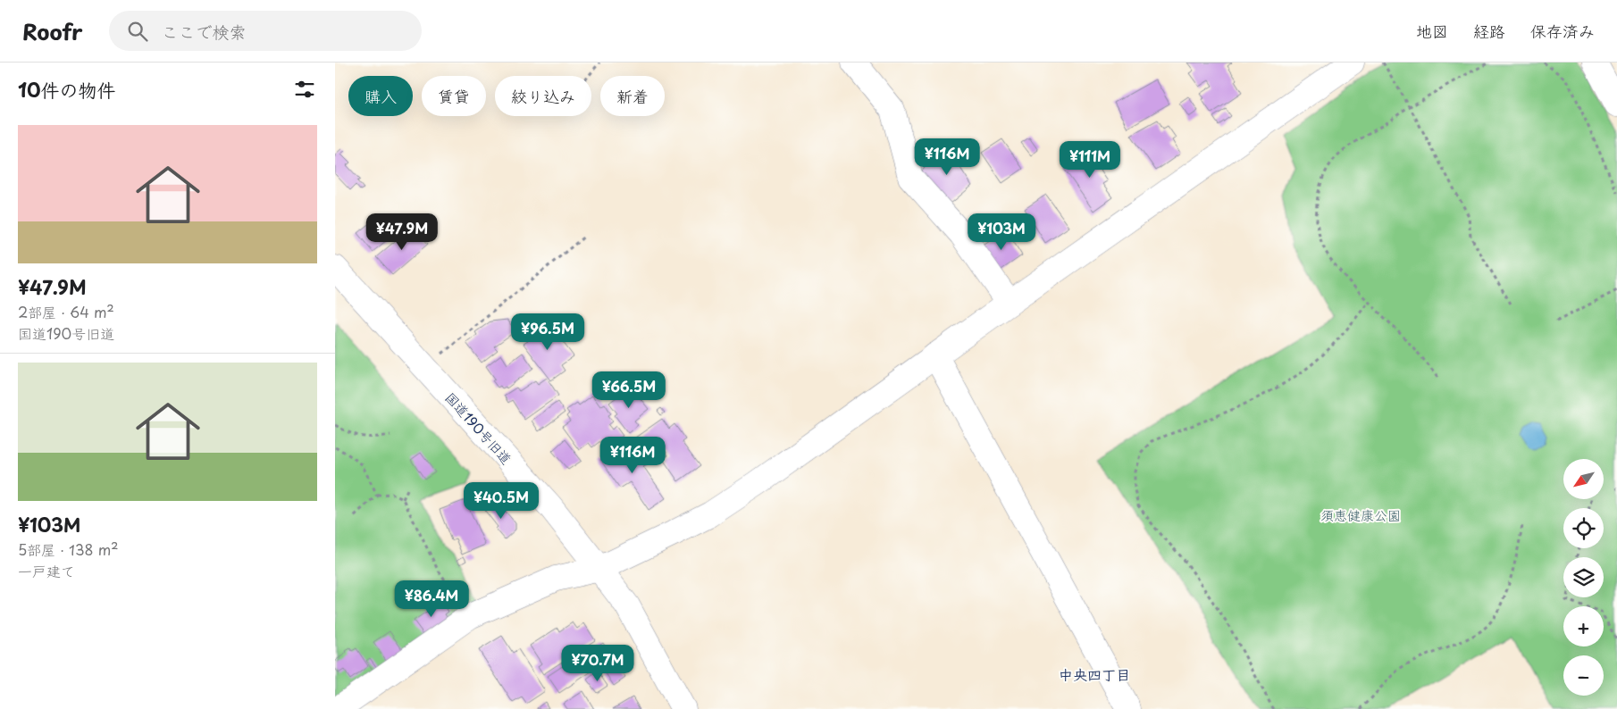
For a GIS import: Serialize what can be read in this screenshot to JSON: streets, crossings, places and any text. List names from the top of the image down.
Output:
{
  "streets": {
    "street": ["国道190号旧道"]
  },
  "districts": ["中央四丁目"],
  "parks": ["須恵健康公園"],
  "north": "bottom left",
  "page": {
    "header": "Roofr",
    "search": "ここで検索",
    "nav": ["地図", "経路", "保存済み"],
    "heading": "10件の物件",
    "chip": [
      "購入",
      "賃貸",
      "絞り込み",
      "新着"
    ],
    "list": [
      {
        "name": "¥47.9M",
        "note": "2部屋 · 64 m² · 国道190号旧道"
      },
      {
        "name": "¥103M",
        "note": "5部屋 · 138 m² · 一戸建て"
      }
    ],
    "price": [
      "¥116M",
      "¥111M",
      "¥47.9M",
      "¥103M",
      "¥96.5M",
      "¥66.5M",
      "¥116M",
      "¥40.5M",
      "¥86.4M",
      "¥70.7M"
    ],
    "map_buttons": ["+", "−"]
  }
}
